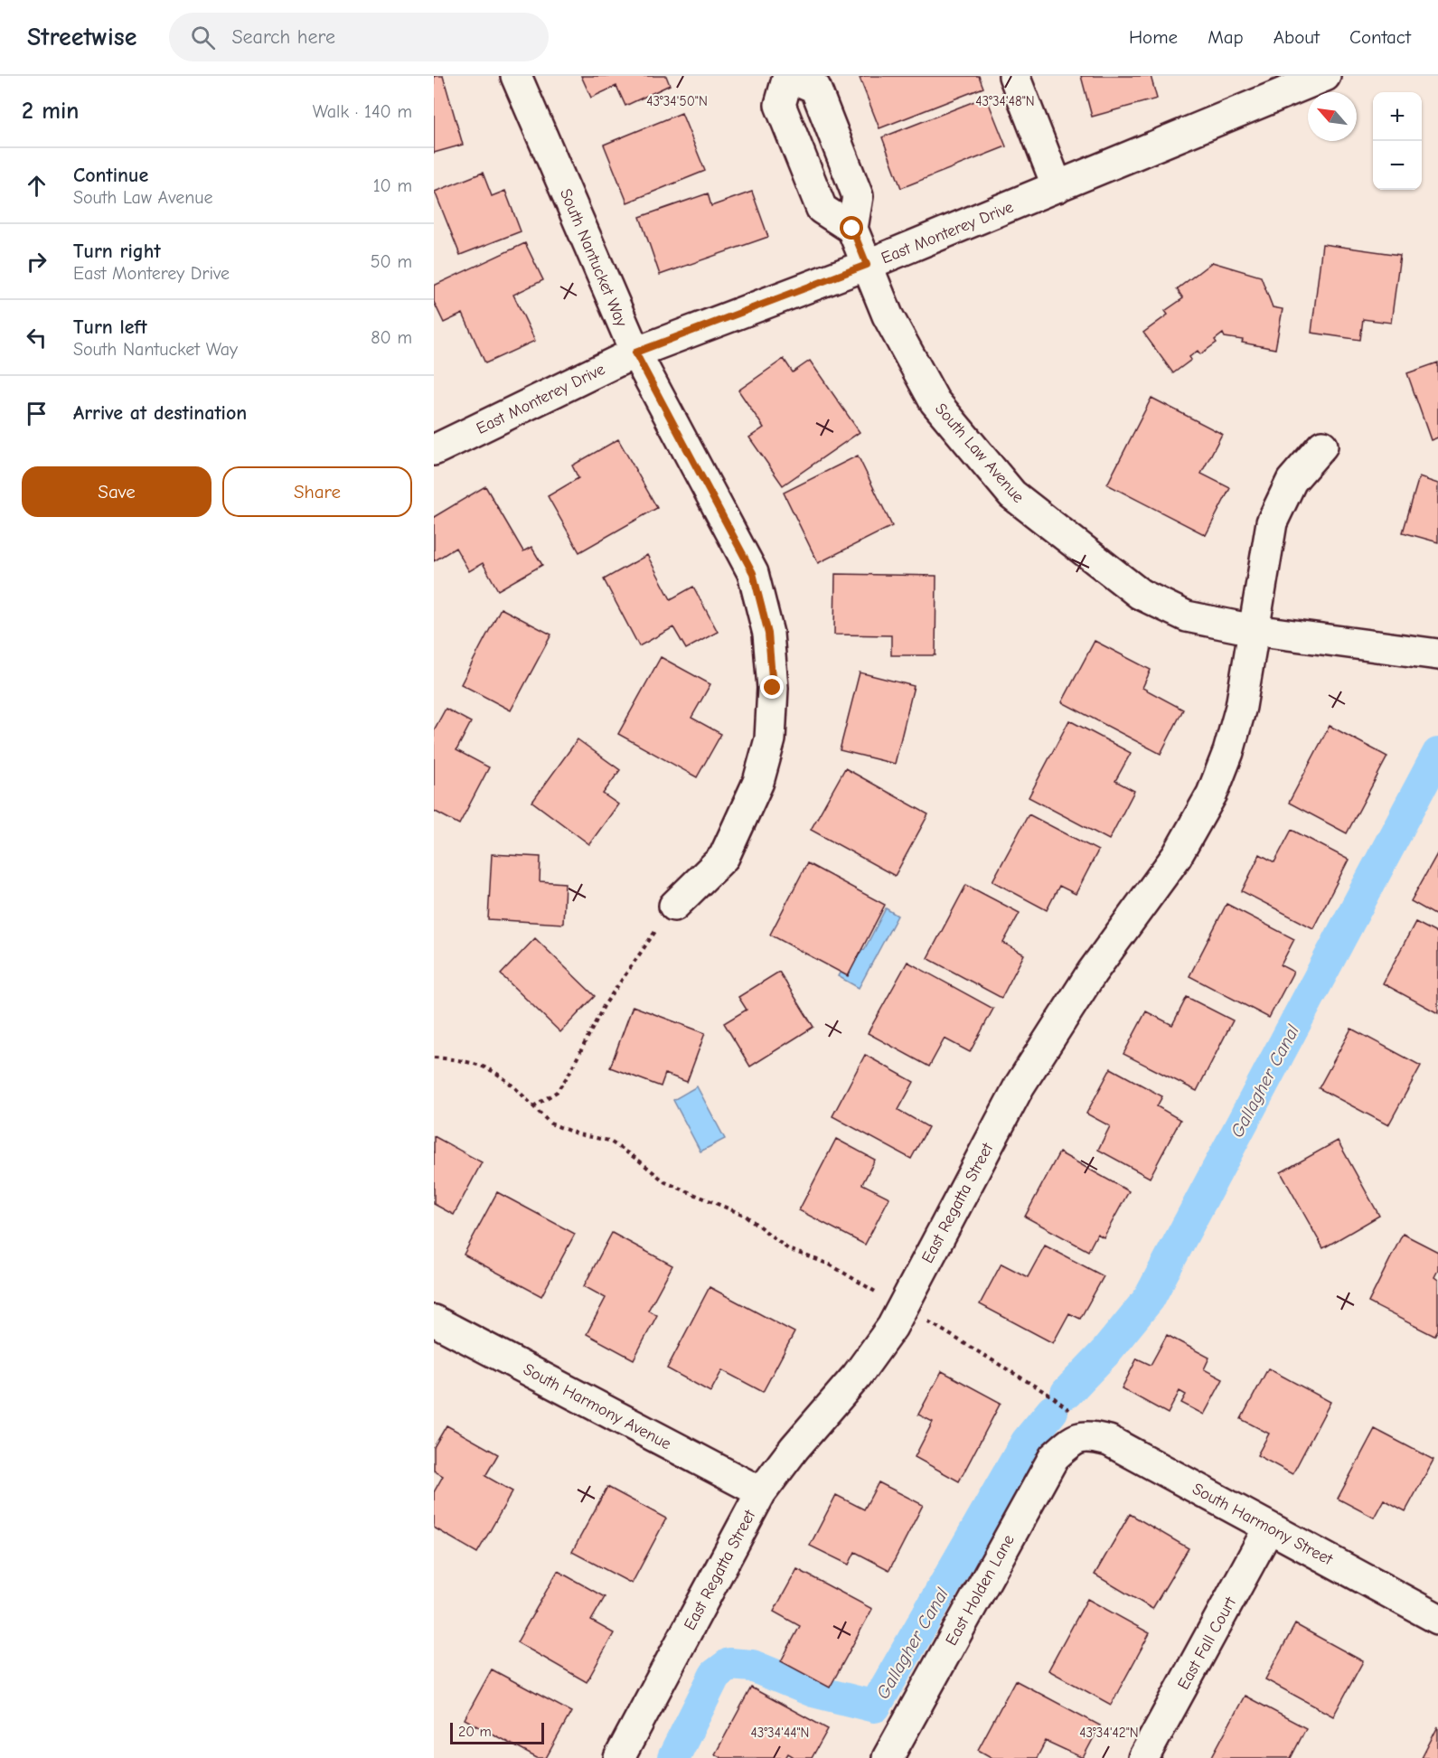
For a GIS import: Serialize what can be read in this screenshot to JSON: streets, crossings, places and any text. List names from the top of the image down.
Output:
{
  "streets": {
    "street": [
      "East Monterey Drive",
      "South Nantucket Way",
      "South Law Avenue",
      "East Regatta Street",
      "South Harmony Avenue",
      "South Harmony Street",
      "East Holden Lane",
      "East Fall Court"
    ]
  },
  "crossings": [
    ["East Monterey Drive", "South Nantucket Way"],
    ["East Monterey Drive", "South Law Avenue"],
    ["South Law Avenue", "East Regatta Street"],
    ["East Regatta Street", "South Harmony Avenue"],
    ["South Harmony Street", "East Holden Lane"],
    ["South Harmony Street", "East Fall Court"]
  ],
  "water": ["Gallagher Canal"],
  "scale_bar": "20 m",
  "north": "top left",
  "page": {
    "header": "Streetwise",
    "search": "Search here",
    "nav": [
      "Home",
      "Map",
      "About",
      "Contact"
    ],
    "heading": ["2 min", "Walk · 140 m"],
    "map_buttons": ["+", "−"],
    "list": [
      ["Continue", "South Law Avenue", "10 m"],
      ["Turn right", "East Monterey Drive", "50 m"],
      ["Turn left", "South Nantucket Way", "80 m"],
      "Arrive at destination"
    ],
    "buttons": ["Save", "Share"],
    "scale": "20 m"
  },
  "coordinates": [
    "43°34'50\"N",
    "43°34'48\"N",
    "43°34'44\"N",
    "43°34'42\"N"
  ]
}
